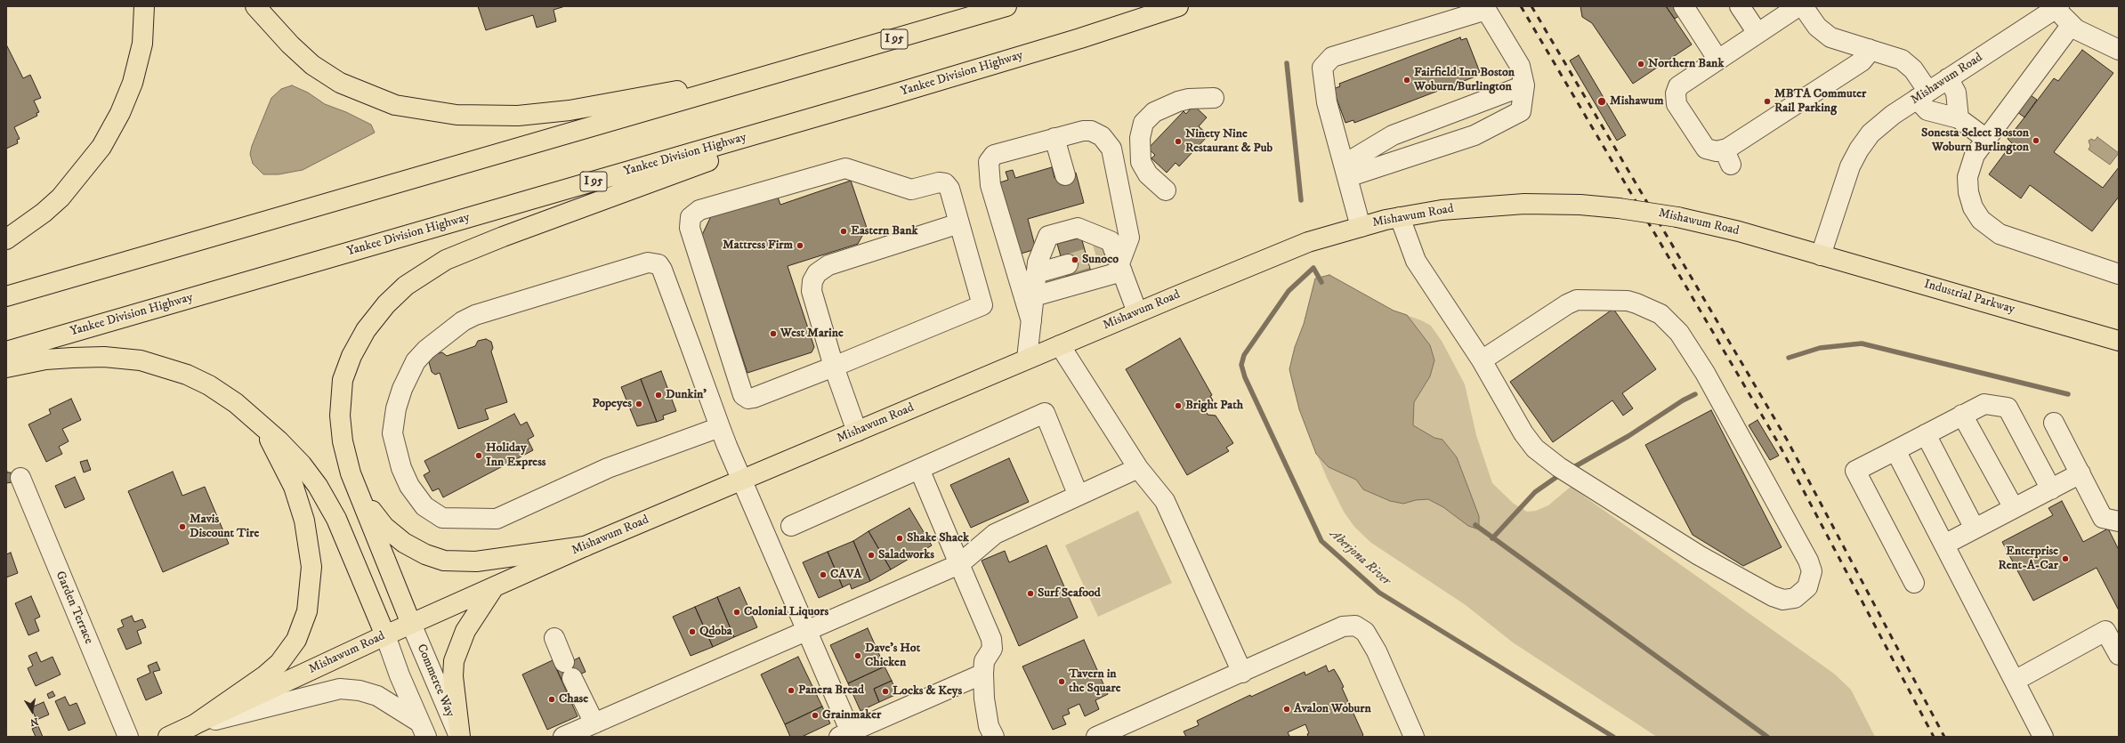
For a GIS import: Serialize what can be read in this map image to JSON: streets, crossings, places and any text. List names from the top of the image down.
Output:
{
  "streets": {
    "main road": [
      "I 95",
      "Yankee Division Highway",
      "Mishawum Road",
      "Industrial Parkway"
    ],
    "street": ["Garden Terrace", "Commerce Way"]
  },
  "crossings": [
    ["Mishawum Road", "Industrial Parkway"],
    ["Mishawum Road", "Commerce Way"]
  ],
  "water": ["Aberjona River"],
  "places": [
    "Northern Bank",
    "Fairfield Inn Boston Woburn/Burlington",
    "Mishawum",
    "MBTA Commuter Rail Parking",
    "Sonesta Select Boston Woburn Burlington",
    "Ninety Nine Restaurant & Pub",
    "Eastern Bank",
    "Mattress Firm",
    "Sunoco",
    "West Marine",
    "Dunkin'",
    "Popeyes",
    "Bright Path",
    "Holiday Inn Express",
    "Mavis Discount Tire",
    "Shake Shack",
    "Saladworks",
    "Enterprise Rent-A-Car",
    "CAVA",
    "Surf Seafood",
    "Colonial Liquors",
    "Qdoba",
    "Dave's Hot Chicken",
    "Tavern in the Square",
    "Panera Bread",
    "Locks & Keys",
    "Chase",
    "Avalon Woburn",
    "Grainmaker"
  ],
  "north": "bottom"
}
